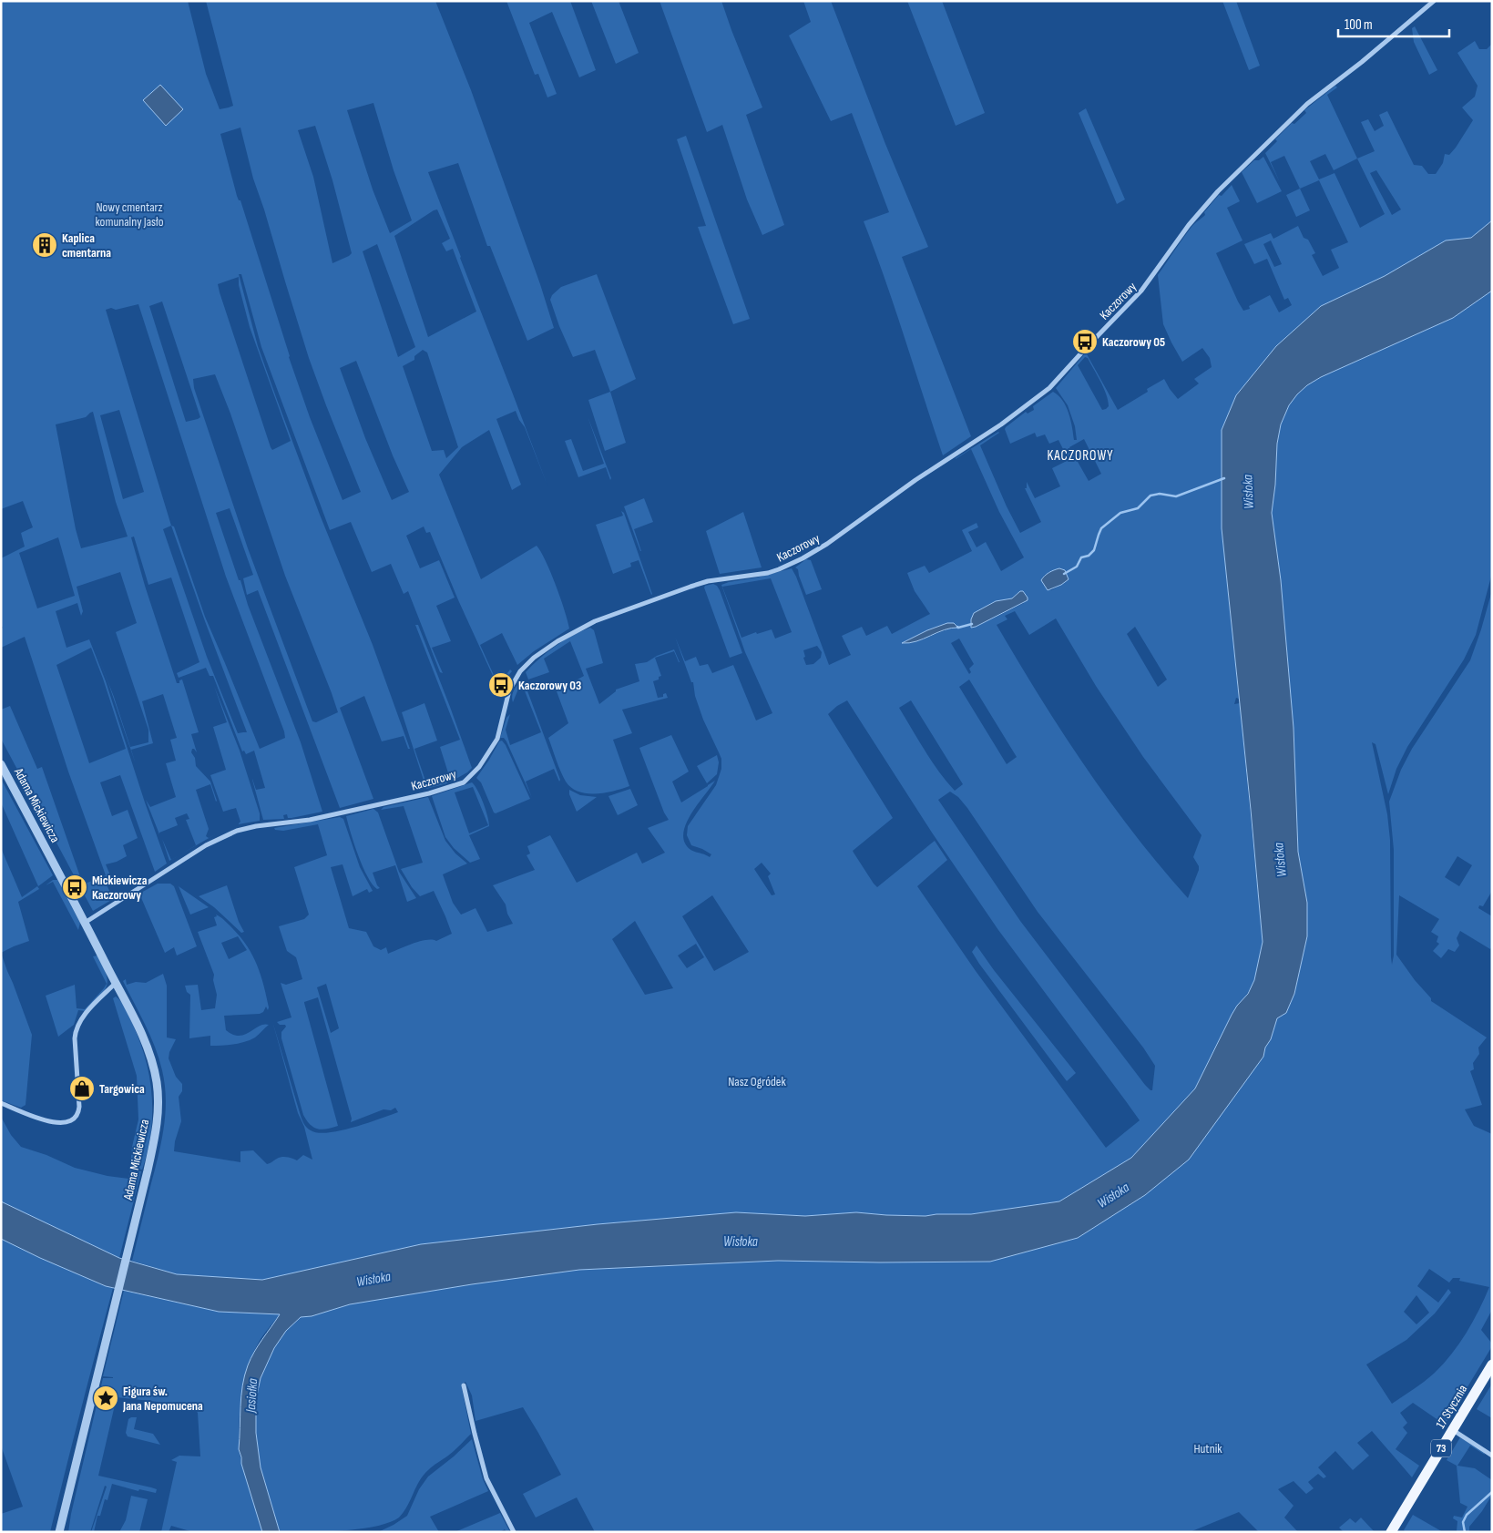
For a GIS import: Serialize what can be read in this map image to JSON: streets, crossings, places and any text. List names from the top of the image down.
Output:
{
  "streets": {
    "main road": ["17 Stycznia", "73"],
    "street": ["Kaczorowy", "Adama Mickiewicza"]
  },
  "crossings": [
    ["Kaczorowy", "Adama Mickiewicza"]
  ],
  "districts": ["KACZOROWY"],
  "water": ["Wisłoka", "Jasiołka"],
  "parks": ["Nowy cmentarz komunalny Jasło", "Nasz Ogródek", "Hutnik"],
  "places": {
    "building": ["Kaplica cmentarna"],
    "bus stop": ["Kaczorowy 05", "Kaczorowy 03", "Mickiewicza Kaczorowy"],
    "shop": ["Targowica"],
    "place": ["Figura św. Jana Nepomucena"]
  },
  "scale_bar": "100 m"
}
